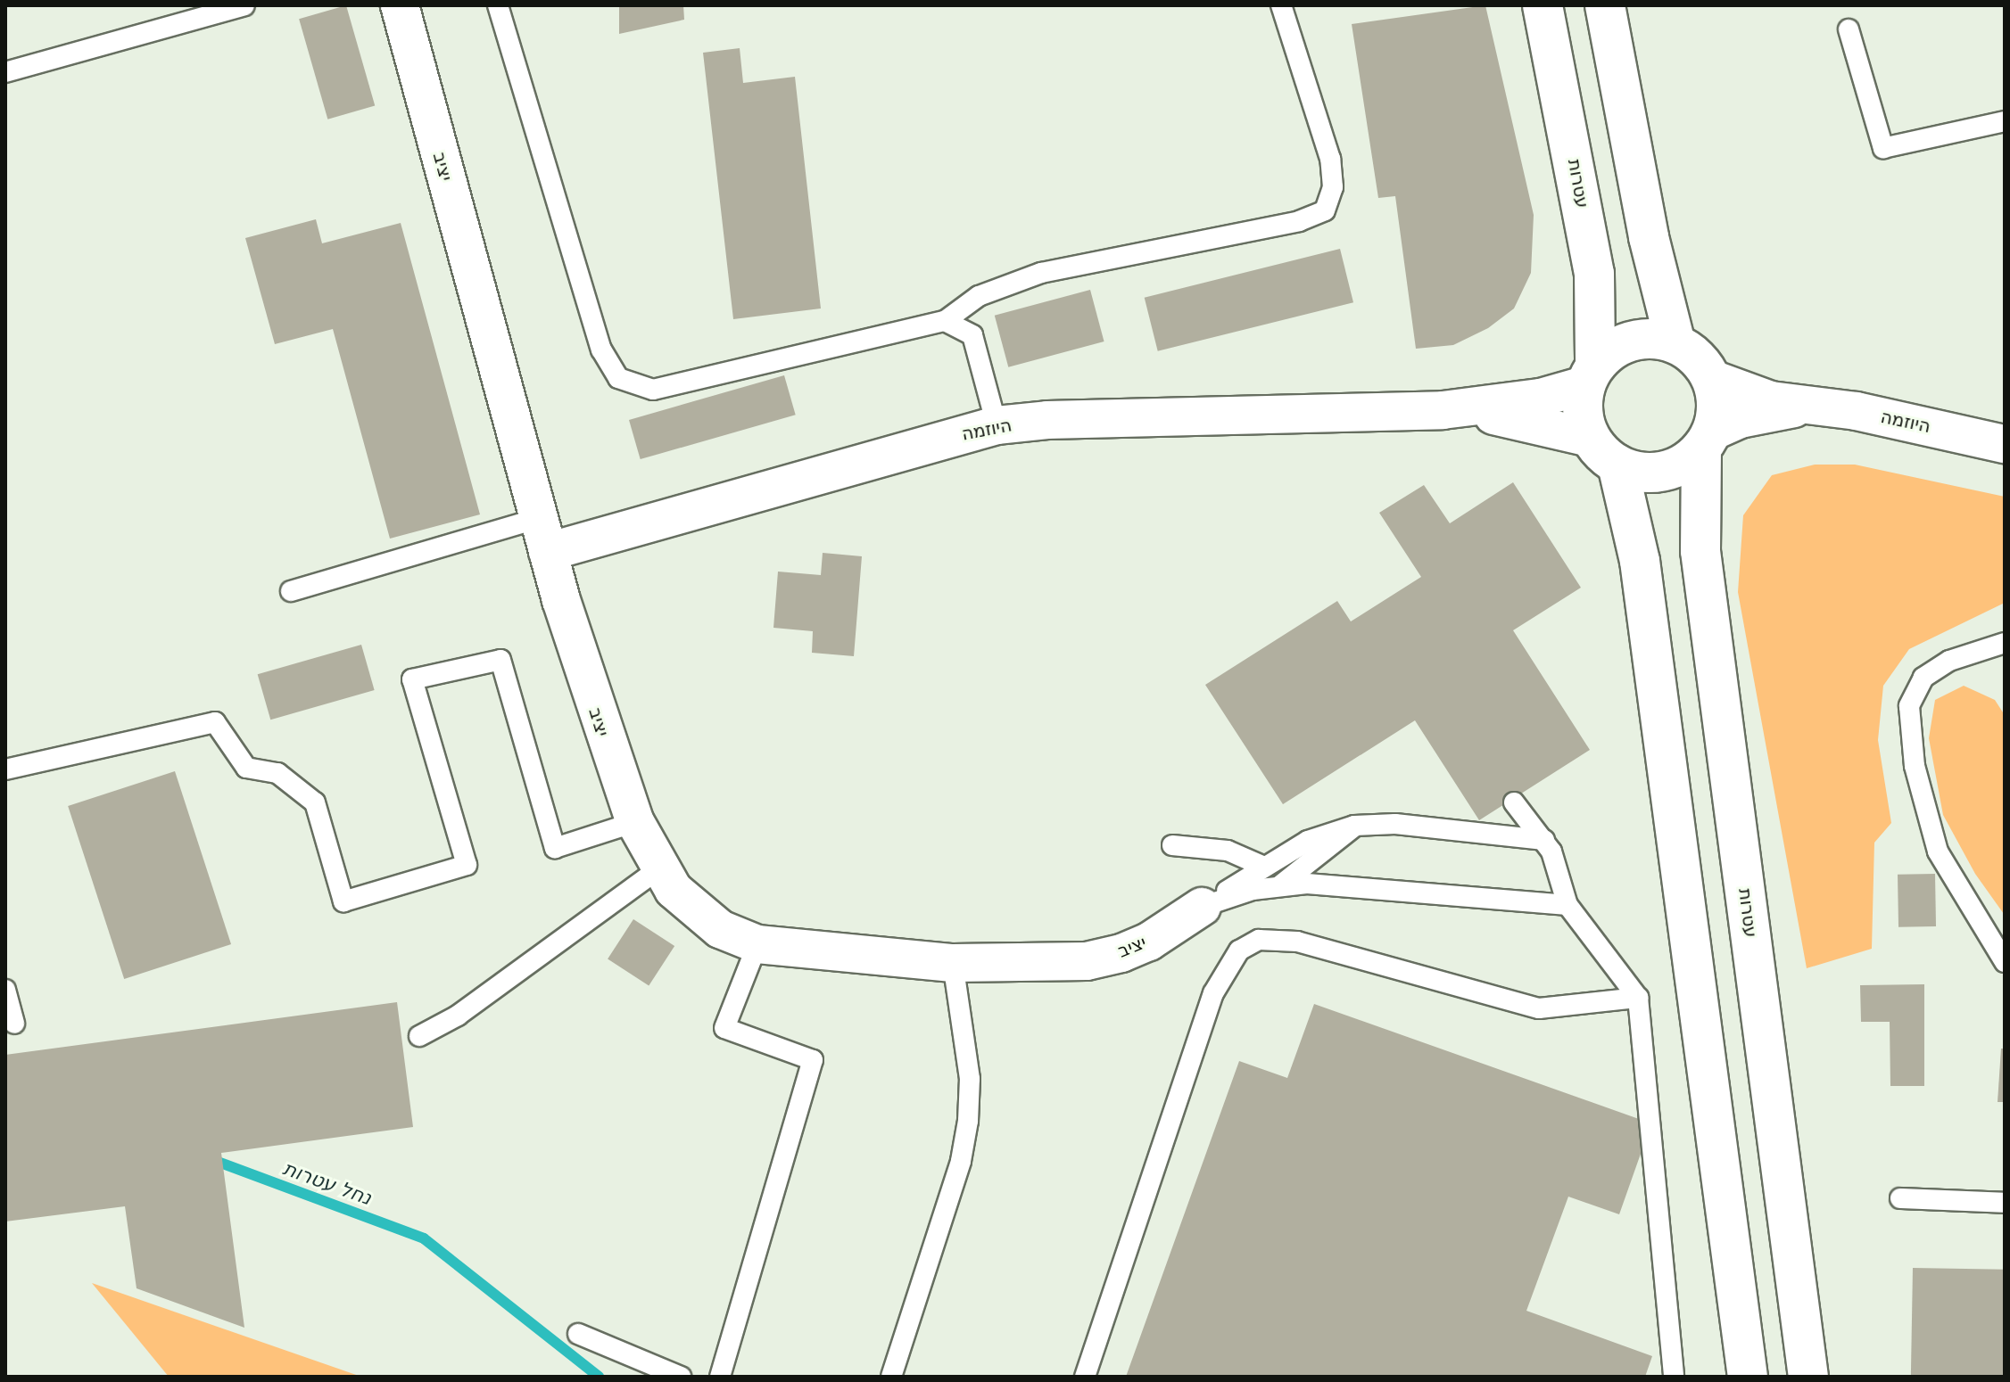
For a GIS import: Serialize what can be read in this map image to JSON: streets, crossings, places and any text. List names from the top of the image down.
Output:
{
  "streets": {
    "street": ["יציב", "עטרות", "היוזמה"]
  },
  "crossings": [
    ["יציב", "היוזמה"],
    ["עטרות", "היוזמה"]
  ],
  "water": ["נחל עטרות"]
}
